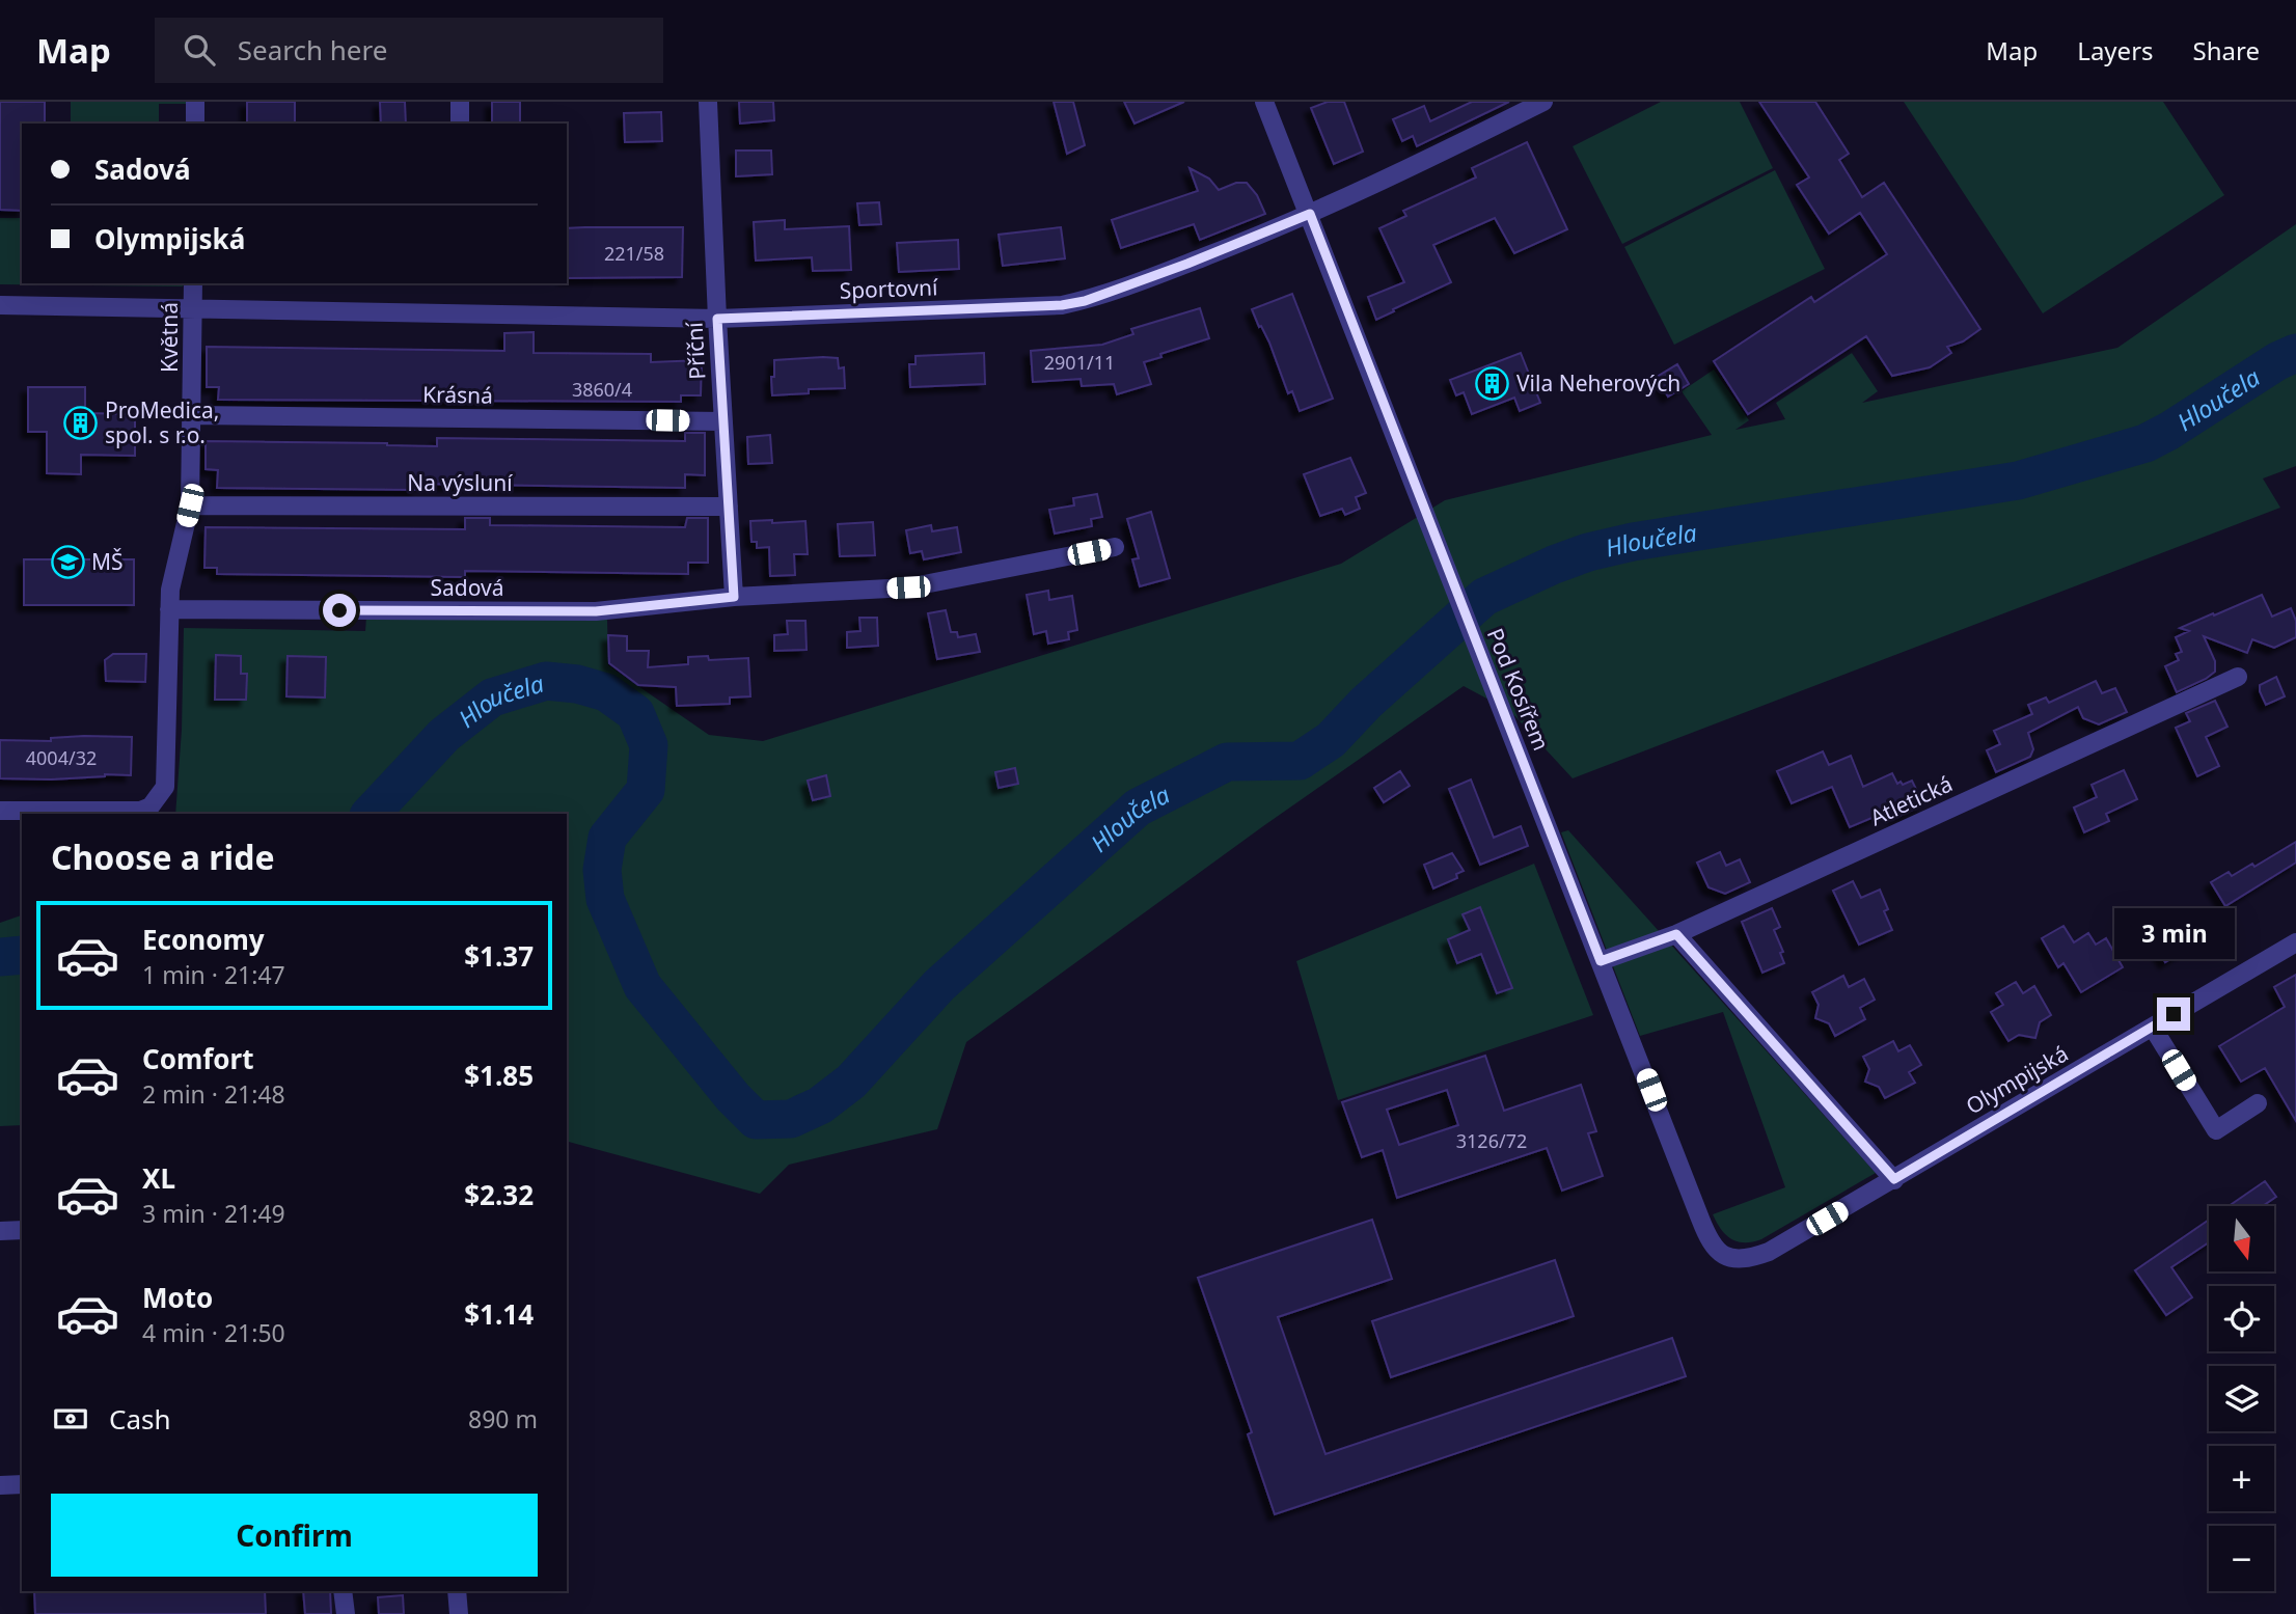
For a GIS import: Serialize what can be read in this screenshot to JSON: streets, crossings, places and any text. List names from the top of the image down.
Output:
{
  "streets": {
    "street": [
      "Sportovní",
      "Květná",
      "Příční",
      "Krásná",
      "Na výsluní",
      "Sadová",
      "Pod Kosířem",
      "Atletická",
      "Olympijská"
    ]
  },
  "crossings": [
    ["Sportovní", "Květná"],
    ["Sportovní", "Příční"],
    ["Sportovní", "Pod Kosířem"],
    ["Květná", "Krásná"],
    ["Květná", "Na výsluní"],
    ["Květná", "Sadová"],
    ["Příční", "Krásná"],
    ["Příční", "Na výsluní"],
    ["Příční", "Sadová"],
    ["Pod Kosířem", "Atletická"],
    ["Pod Kosířem", "Olympijská"]
  ],
  "water": ["Hloučela"],
  "places": {
    "building": ["Vila Neherových", "ProMedica, spol. s r.o."],
    "school or university": ["MŠ"]
  },
  "house_numbers": [
    "221/58",
    "2901/11",
    "3860/4",
    "4004/32",
    "3126/72"
  ],
  "north": "bottom",
  "page": {
    "header": "Map",
    "search": "Search here",
    "nav": ["Map", "Layers", "Share"],
    "banner": ["Sadová", "Olympijská"],
    "heading": "Choose a ride",
    "list": [
      {
        "name": "Economy",
        "note": "1 min · 21:47",
        "value": "$1.37"
      },
      {
        "name": "Comfort",
        "note": "2 min · 21:48",
        "value": "$1.85"
      },
      {
        "name": "XL",
        "note": "3 min · 21:49",
        "value": "$2.32"
      },
      {
        "name": "Moto",
        "note": "4 min · 21:50",
        "value": "$1.14"
      }
    ],
    "bubble": "3 min",
    "map_buttons": ["+", "−"],
    "pay": ["Cash", "890 m"],
    "buttons": "Confirm"
  }
}
